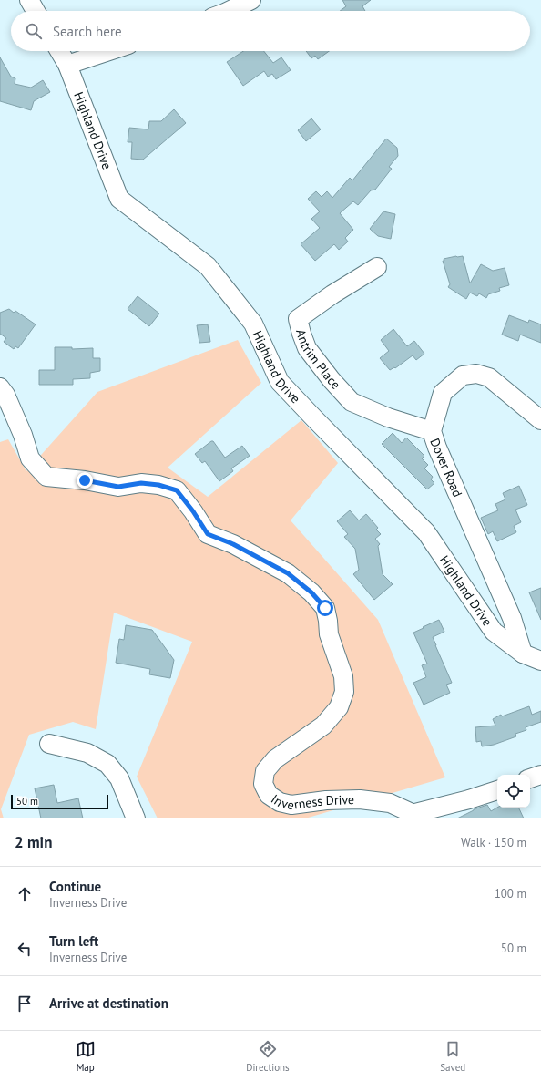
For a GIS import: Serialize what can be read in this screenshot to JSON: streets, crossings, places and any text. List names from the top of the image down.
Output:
{
  "streets": {
    "street": [
      "Highland Drive",
      "Antrim Place",
      "Dover Road",
      "Inverness Drive"
    ]
  },
  "crossings": [
    ["Highland Drive", "Dover Road"],
    ["Antrim Place", "Dover Road"]
  ],
  "scale_bar": "50 m",
  "page": {
    "search": "Search here",
    "scale": "50 m",
    "heading": ["2 min", "Walk · 150 m"],
    "list": [
      ["Continue", "Inverness Drive", "100 m"],
      ["Turn left", "Inverness Drive", "50 m"],
      "Arrive at destination"
    ],
    "nav": ["Map", "Directions", "Saved"]
  }
}
